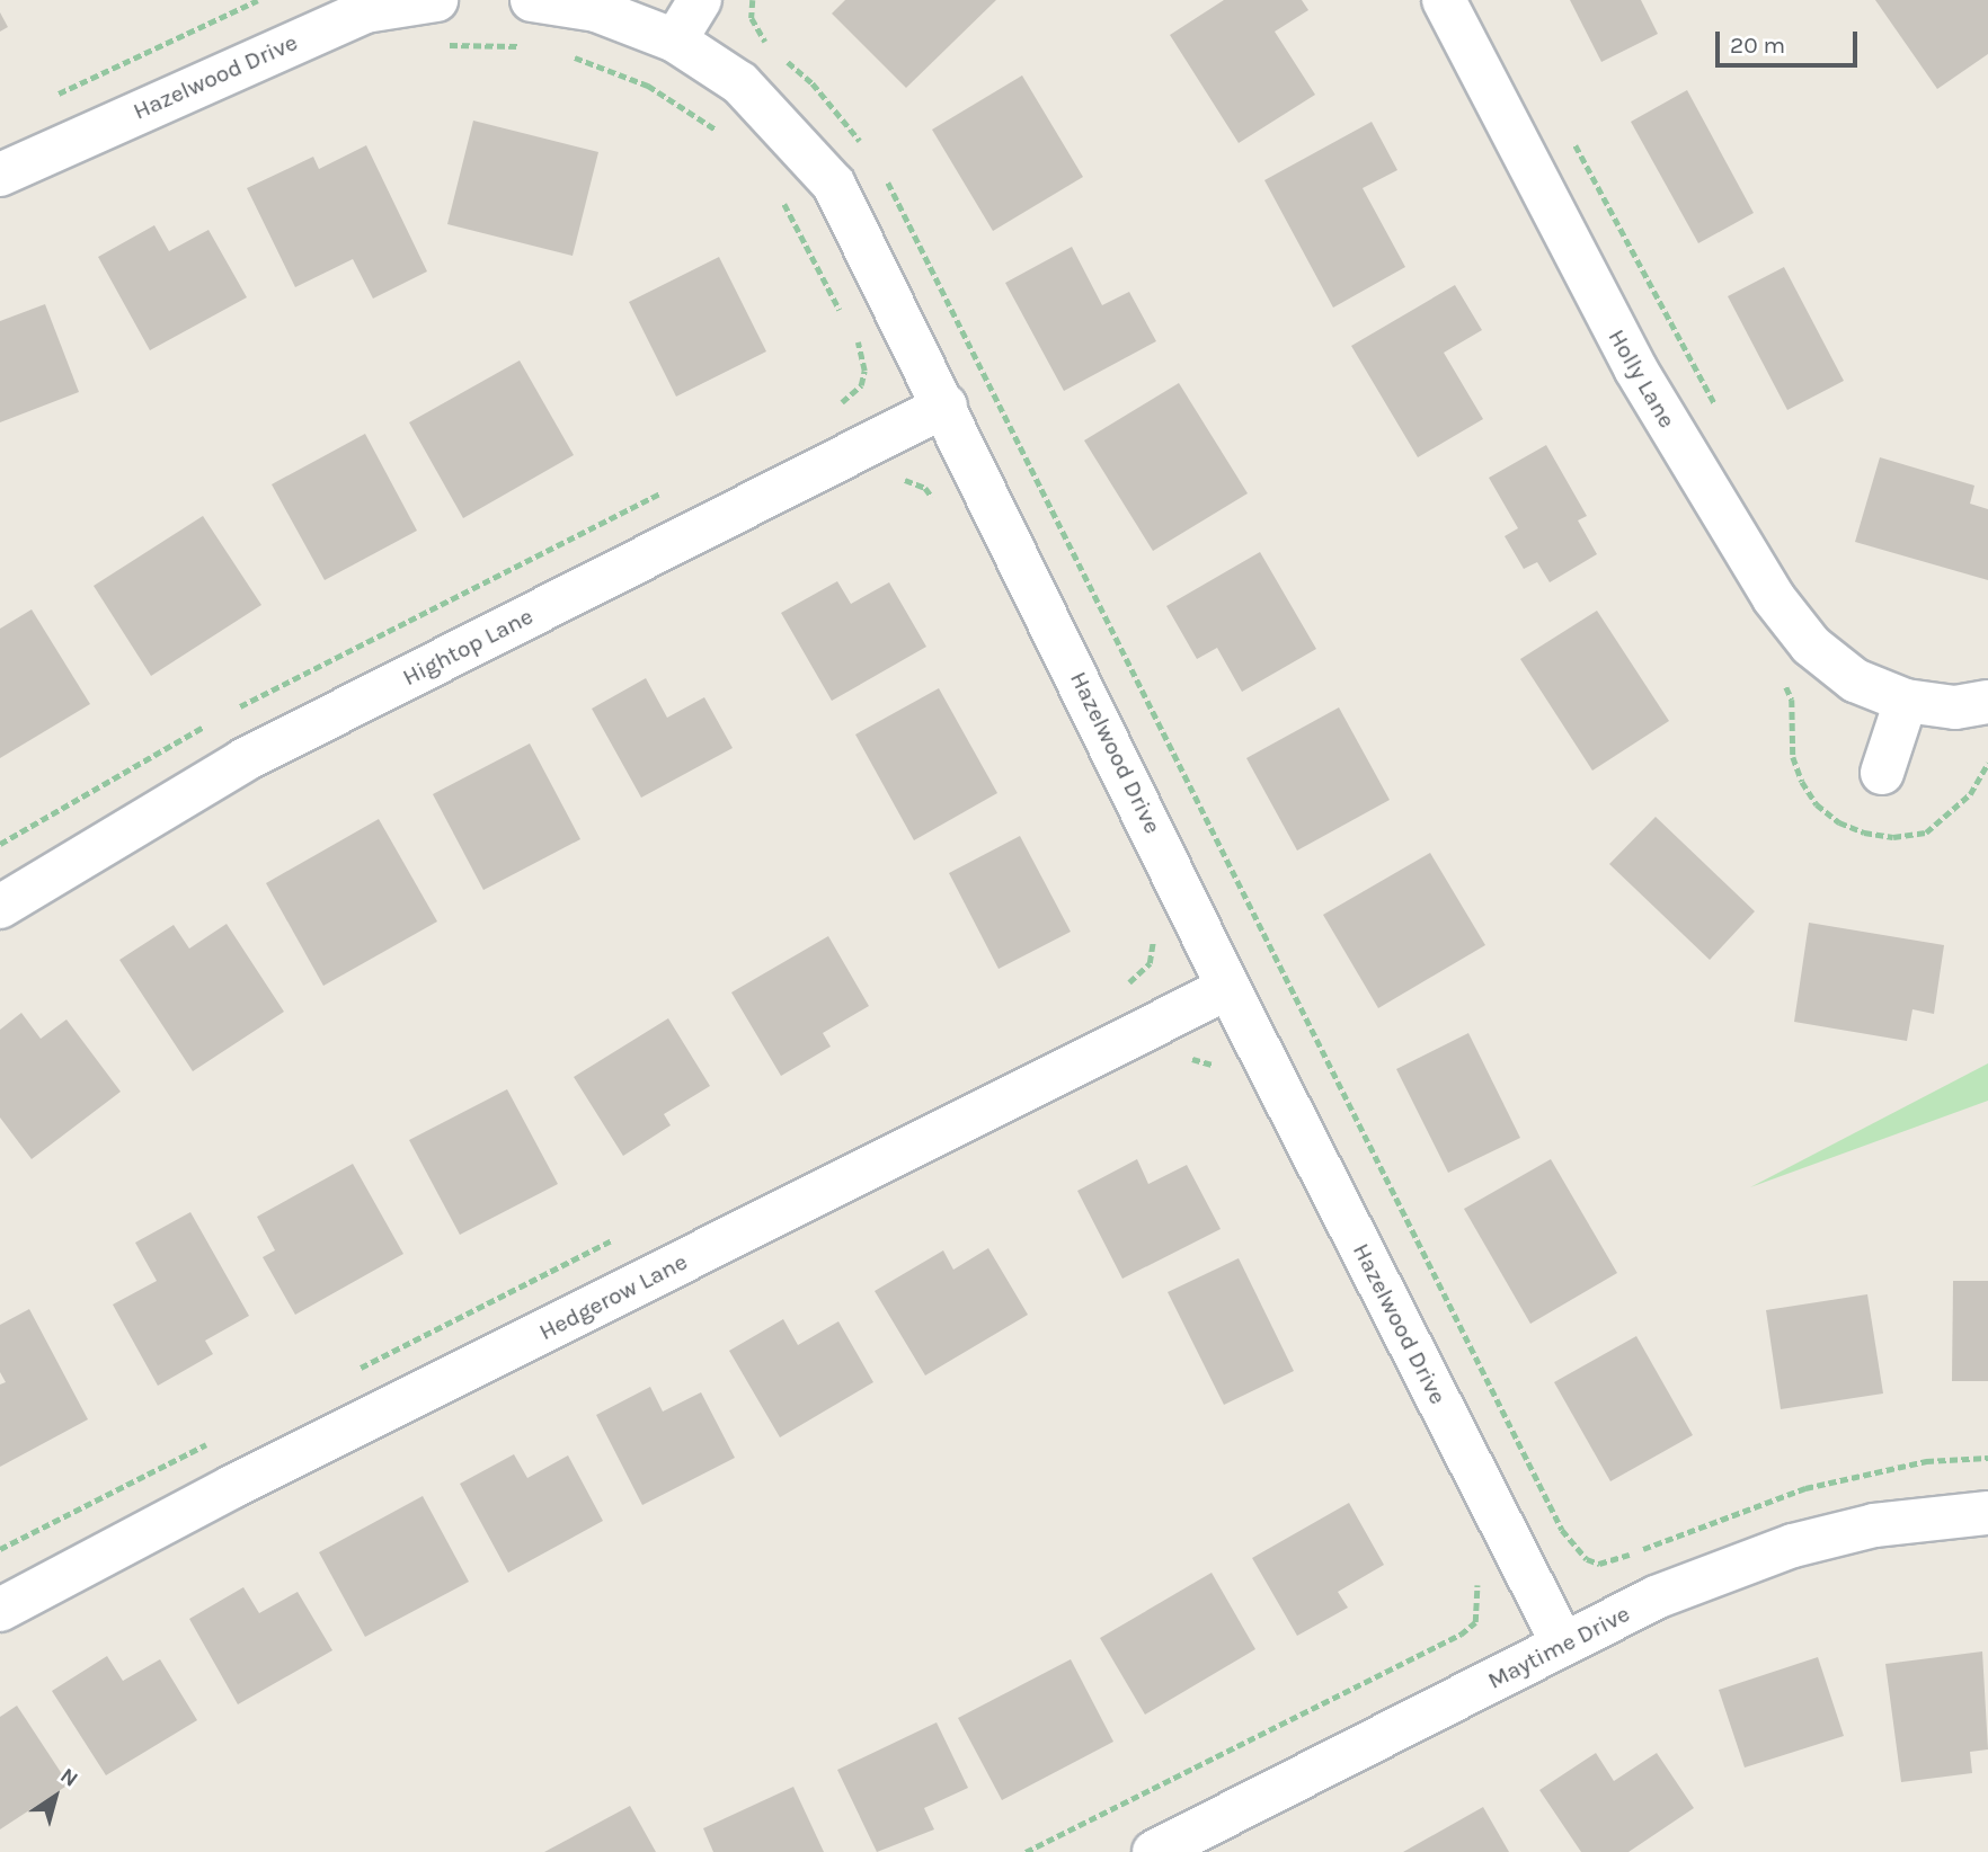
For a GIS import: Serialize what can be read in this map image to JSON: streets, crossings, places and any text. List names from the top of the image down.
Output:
{
  "streets": {
    "street": [
      "Hazelwood Drive",
      "Holly Lane",
      "Hightop Lane",
      "Hedgerow Lane",
      "Maytime Drive"
    ]
  },
  "crossings": [
    ["Hazelwood Drive", "Hightop Lane"],
    ["Hazelwood Drive", "Hedgerow Lane"],
    ["Hazelwood Drive", "Maytime Drive"]
  ],
  "scale_bar": "20 m",
  "north": "top right"
}
